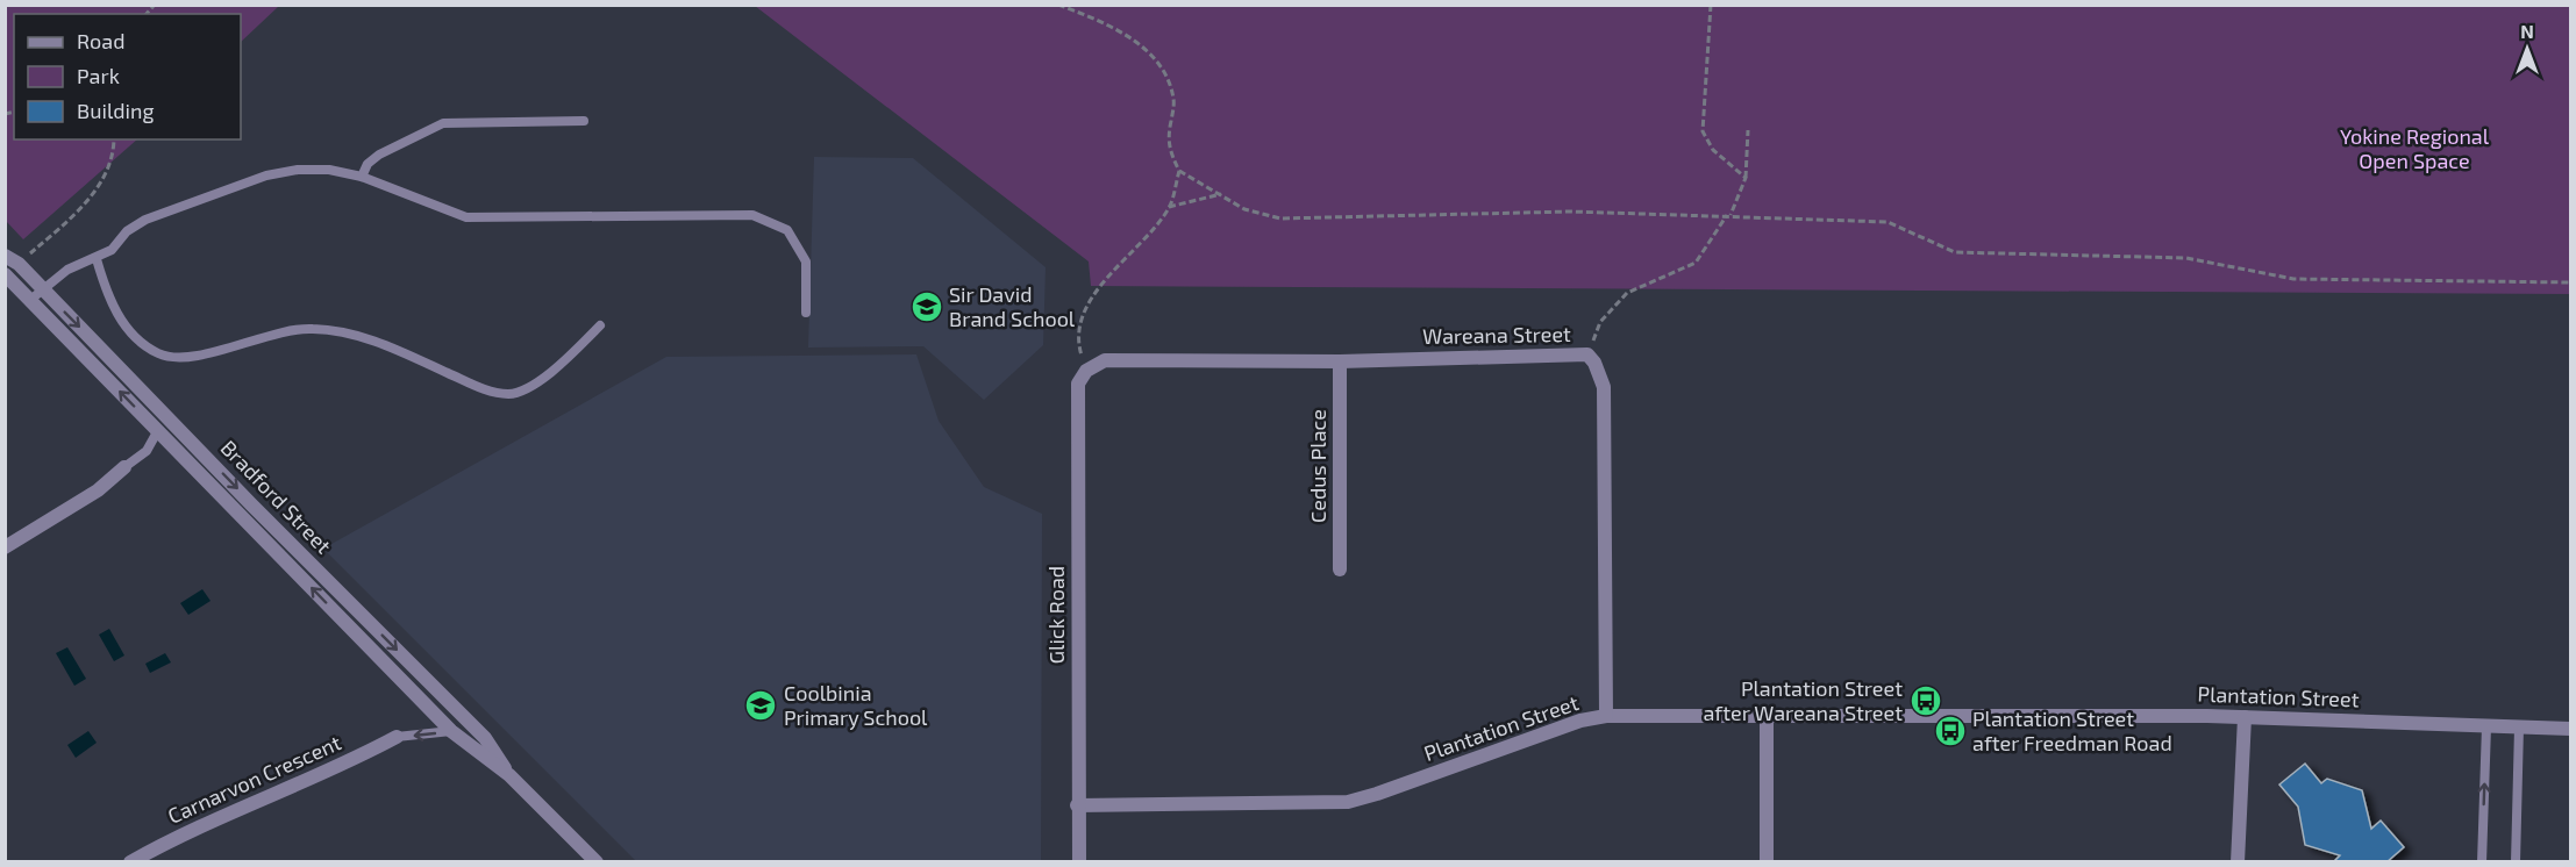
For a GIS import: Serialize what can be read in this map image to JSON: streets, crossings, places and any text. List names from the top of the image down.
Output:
{
  "streets": {
    "street": [
      "Wareana Street",
      "Cedus Place",
      "Bradford Street",
      "Glick Road",
      "Plantation Street",
      "Carnarvon Crescent"
    ]
  },
  "crossings": [
    ["Wareana Street", "Cedus Place"],
    ["Wareana Street", "Glick Road"],
    ["Wareana Street", "Plantation Street"],
    ["Glick Road", "Plantation Street"]
  ],
  "parks": ["Yokine Regional Open Space"],
  "places": {
    "school or university": ["Sir David Brand School", "Coolbinia Primary School"],
    "bus stop": ["Plantation Street after Wareana Street", "Plantation Street after Freedman Road"]
  },
  "legend": ["Road", "Park", "Building"],
  "north": "top"
}
